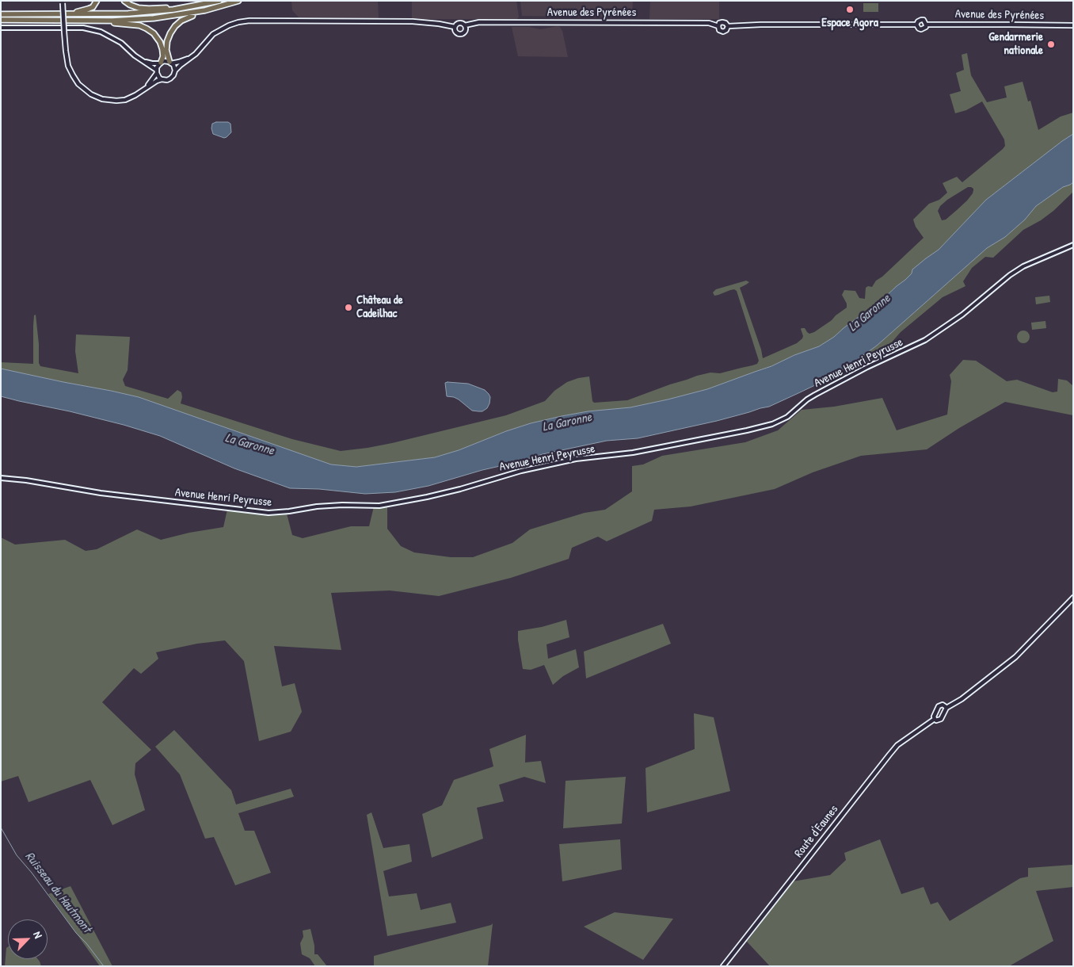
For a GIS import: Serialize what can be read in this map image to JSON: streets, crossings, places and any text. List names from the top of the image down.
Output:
{
  "streets": {
    "main road": ["Avenue des Pyrénées", "Route d'Eaunes"],
    "street": ["Avenue Henri Peyrusse"]
  },
  "water": ["La Garonne", "Ruisseau du Hautmont"],
  "places": ["Espace Agora", "Gendarmerie nationale", "Château de Cadeilhac"],
  "north": "top right"
}
